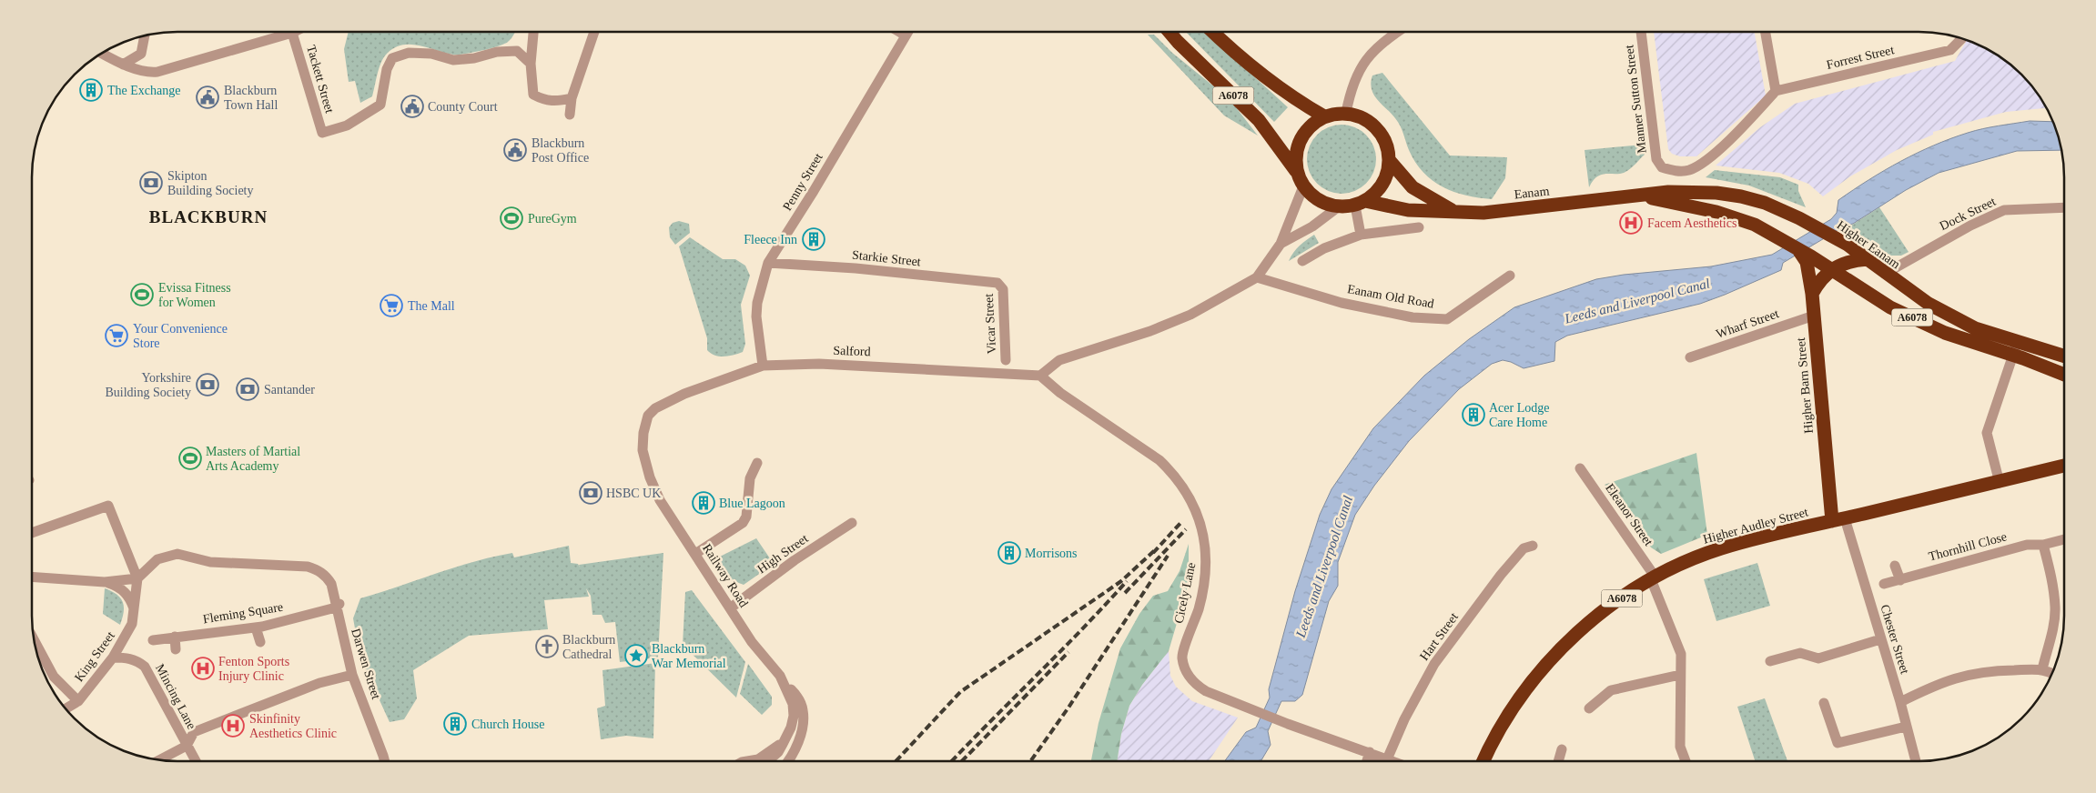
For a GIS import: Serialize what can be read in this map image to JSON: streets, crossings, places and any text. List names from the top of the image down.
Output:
{
  "streets": {
    "highway": [
      "A6078",
      "Eanam",
      "Higher Eanam",
      "Higher Barn Street",
      "Higher Audley Street"
    ],
    "street": [
      "Forrest Street",
      "Tackett Street",
      "Manner Sutton Street",
      "Penny Street",
      "Dock Street",
      "Starkie Street",
      "Eanam Old Road",
      "Vicar Street",
      "Wharf Street",
      "Salford",
      "Eleanor Street",
      "Thornhill Close",
      "High Street",
      "Railway Road",
      "Cicely Lane",
      "Fleming Square",
      "Hart Street",
      "Chester Street",
      "King Street",
      "Darwen Street",
      "Mincing Lane"
    ]
  },
  "crossings": [
    ["Forrest Street", "Manner Sutton Street"],
    ["A6078", "Eanam"],
    ["Penny Street", "Starkie Street"],
    ["Penny Street", "Salford"],
    ["Eanam", "Higher Eanam"],
    ["Dock Street", "Higher Eanam"],
    ["Higher Eanam", "Higher Barn Street"],
    ["Starkie Street", "Vicar Street"],
    ["Wharf Street", "Higher Barn Street"],
    ["Salford", "Railway Road"],
    ["Salford", "Cicely Lane"],
    ["Higher Barn Street", "Higher Audley Street"],
    ["Higher Barn Street", "Chester Street"],
    ["Eleanor Street", "Higher Audley Street"],
    ["Higher Audley Street", "Chester Street"],
    ["High Street", "Railway Road"],
    ["Fleming Square", "Darwen Street"],
    ["King Street", "Darwen Street"],
    ["King Street", "Mincing Lane"]
  ],
  "districts": ["BLACKBURN"],
  "water": ["Leeds and Liverpool Canal"],
  "places": {
    "building": [
      "The Exchange",
      "Fleece Inn",
      "Acer Lodge Care Home",
      "Blue Lagoon",
      "Morrisons",
      "Church House"
    ],
    "public building": ["Blackburn Town Hall", "County Court", "Blackburn Post Office"],
    "bank": [
      "Skipton Building Society",
      "Yorkshire Building Society",
      "Santander",
      "HSBC UK"
    ],
    "sports": ["PureGym", "Evissa Fitness for Women", "Masters of Martial Arts Academy"],
    "hospital": ["Facem Aesthetics", "Fenton Sports Injury Clinic", "Skinfinity Aesthetics Clinic"],
    "supermarket": ["The Mall", "Your Convenience Store"],
    "church": ["Blackburn Cathedral"],
    "place": ["Blackburn War Memorial"]
  }
}
